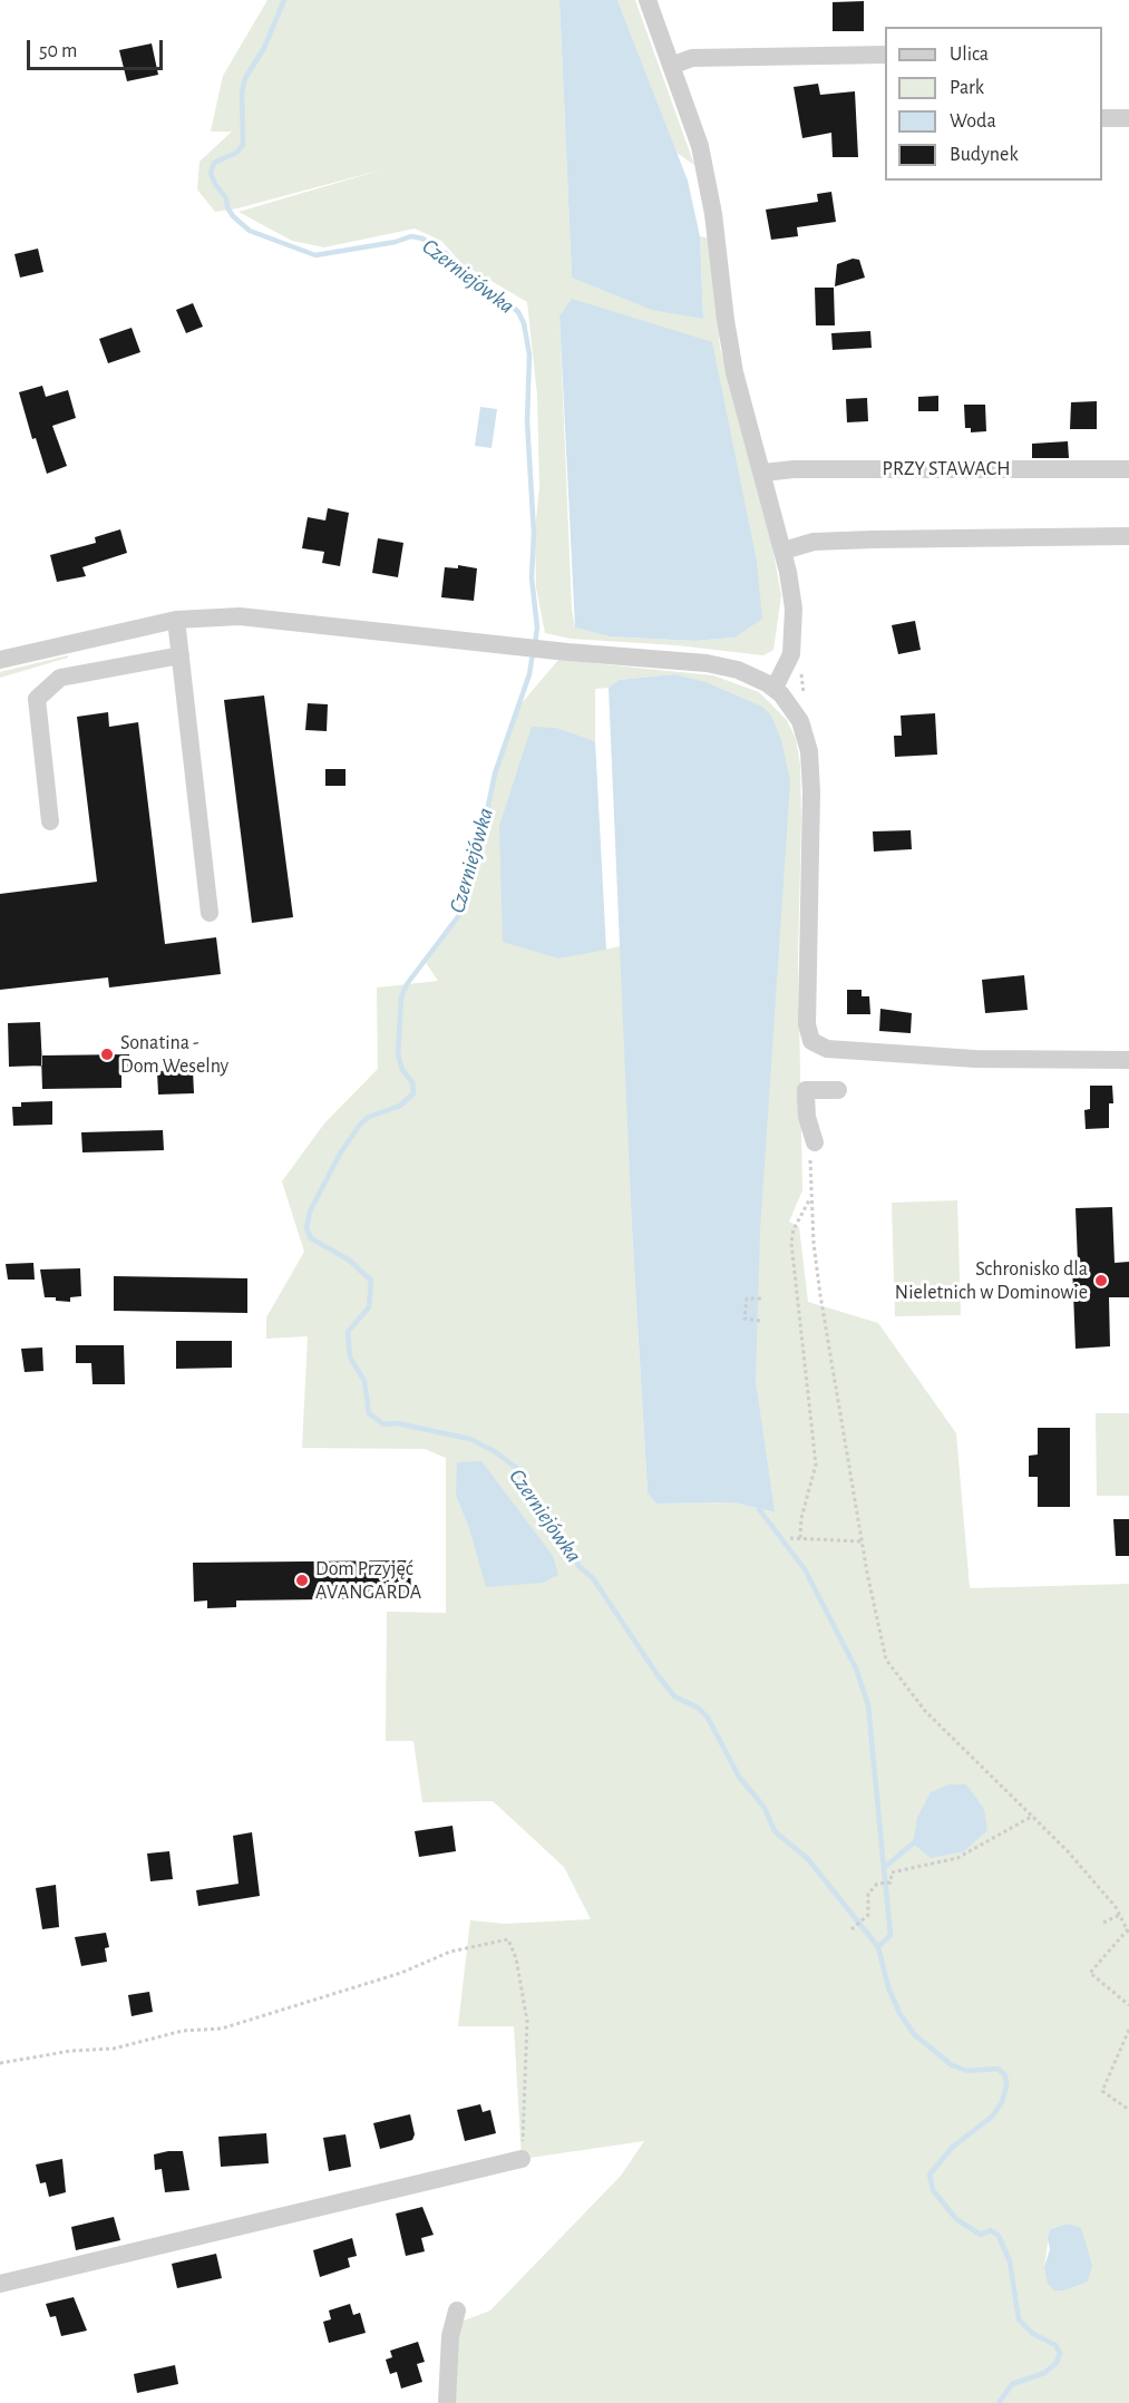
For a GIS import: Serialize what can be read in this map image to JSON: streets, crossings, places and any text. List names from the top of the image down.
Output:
{
  "streets": {
    "street": ["PRZY STAWACH"]
  },
  "water": ["Czerniejówka"],
  "places": ["Sonatina - Dom Weselny", "Schronisko dla Nieletnich w Dominowie", "Dom Przyjęć AVANGARDA"],
  "legend": [
    "Ulica",
    "Park",
    "Woda",
    "Budynek"
  ],
  "scale_bar": "50 m"
}
